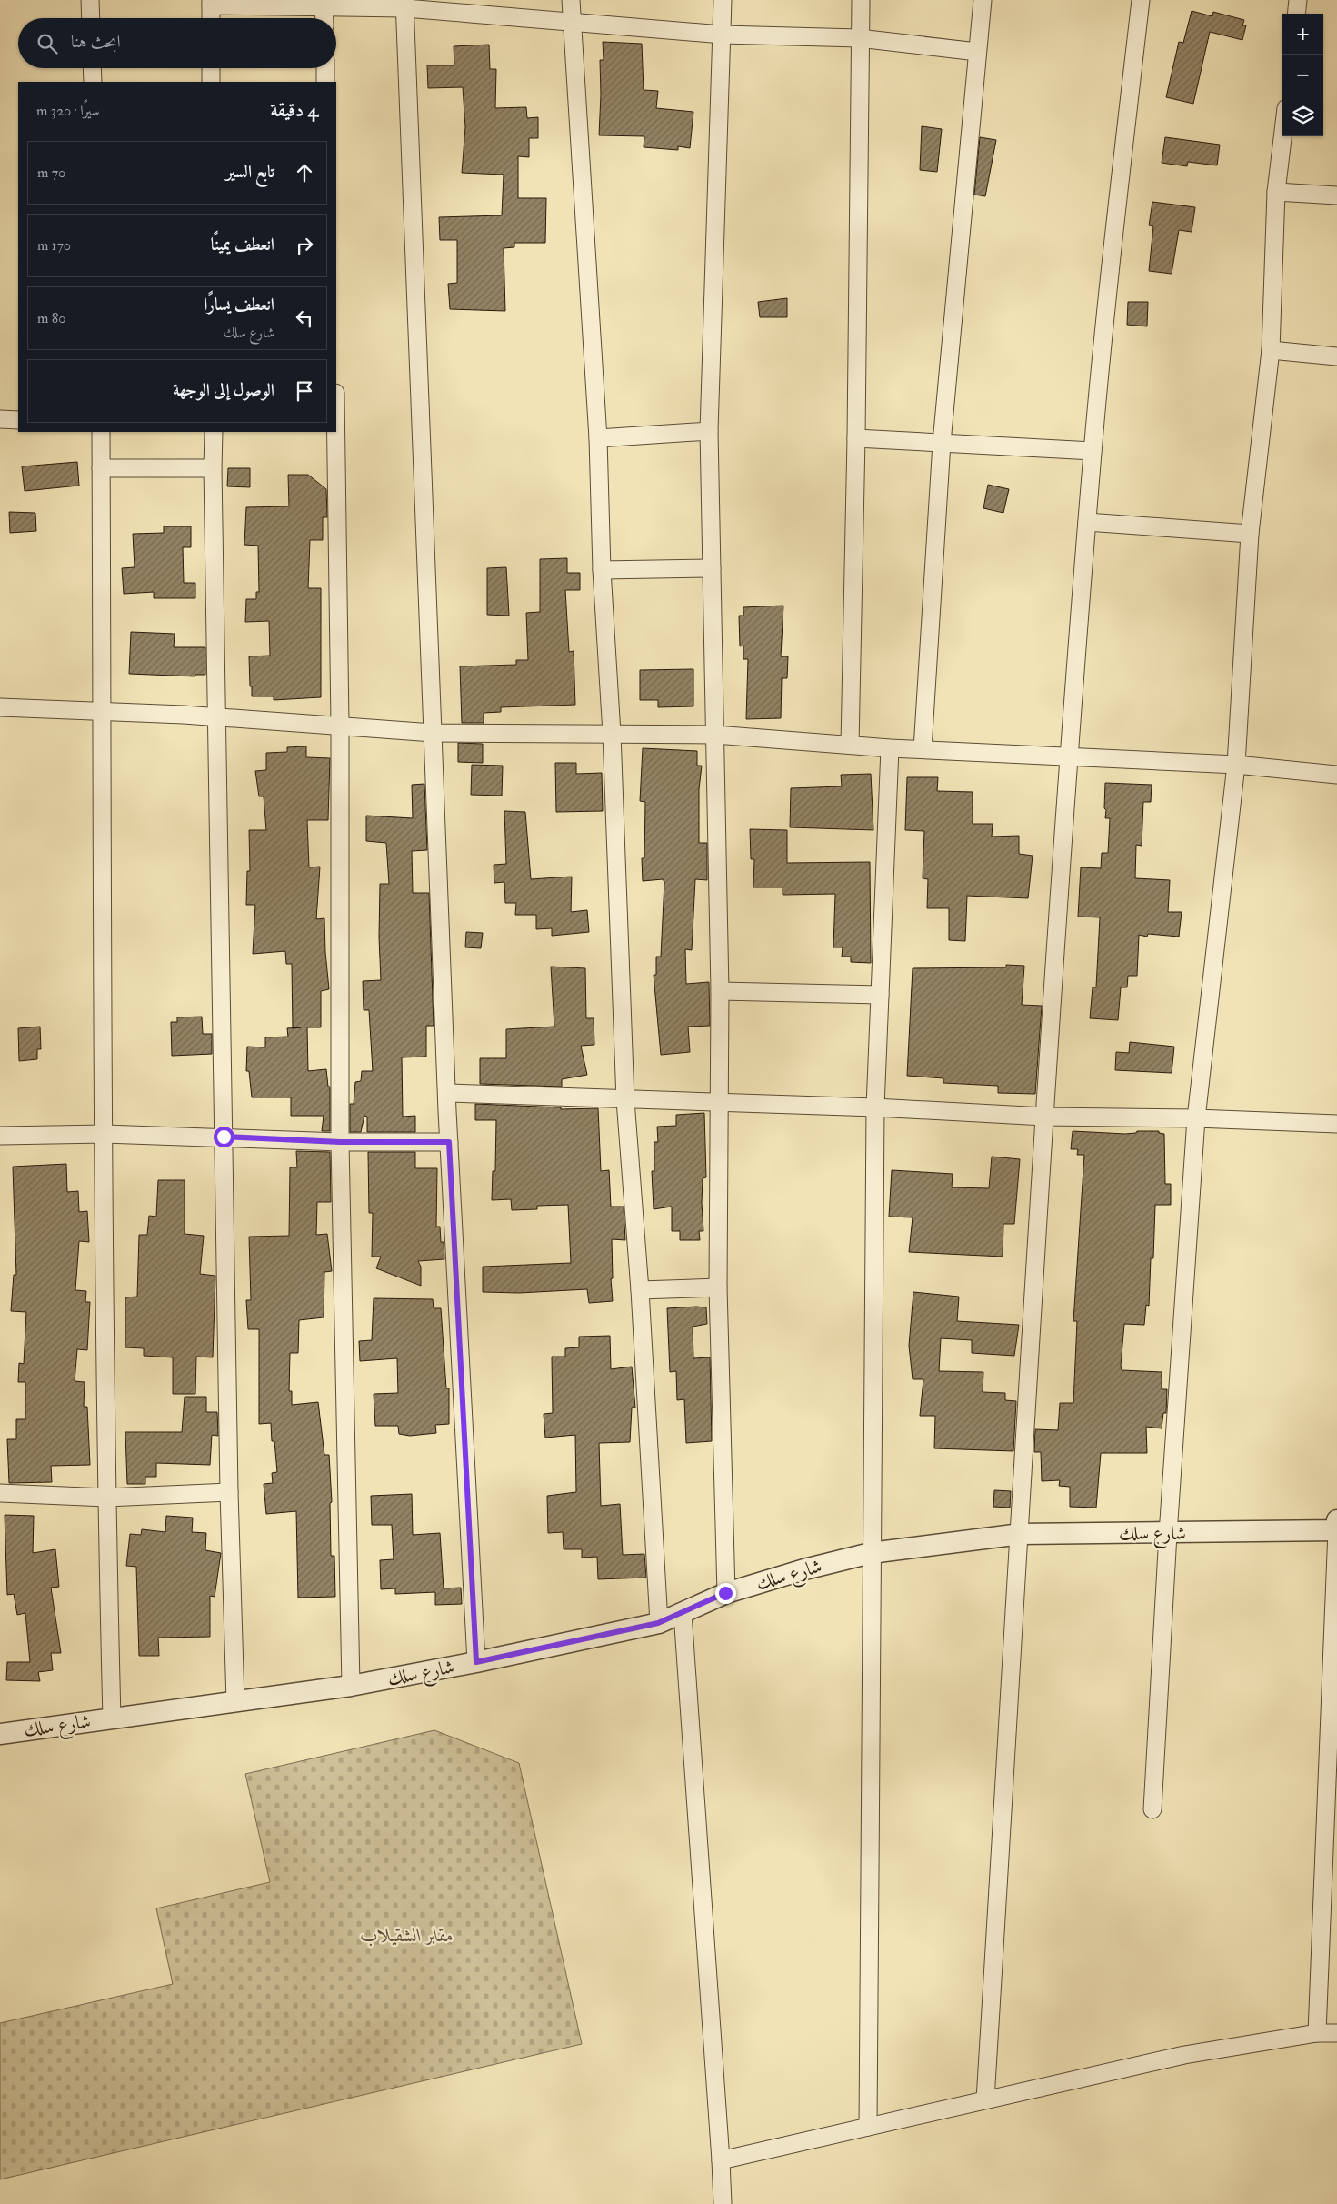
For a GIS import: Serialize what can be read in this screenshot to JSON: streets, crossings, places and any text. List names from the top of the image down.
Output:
{
  "streets": {
    "street": ["شارع سلك"]
  },
  "parks": ["مقابر الشقيلاب"],
  "page": {
    "map_buttons": ["+", "−"],
    "search": "ابحث هنا",
    "heading": ["4 دقيقة", "سيرًا · 320 m"],
    "list": [
      ["تابع السير", "70 m"],
      ["انعطف يمينًا", "170 m"],
      ["انعطف يسارًا", "شارع سلك", "80 m"],
      "الوصول إلى الوجهة"
    ]
  }
}
